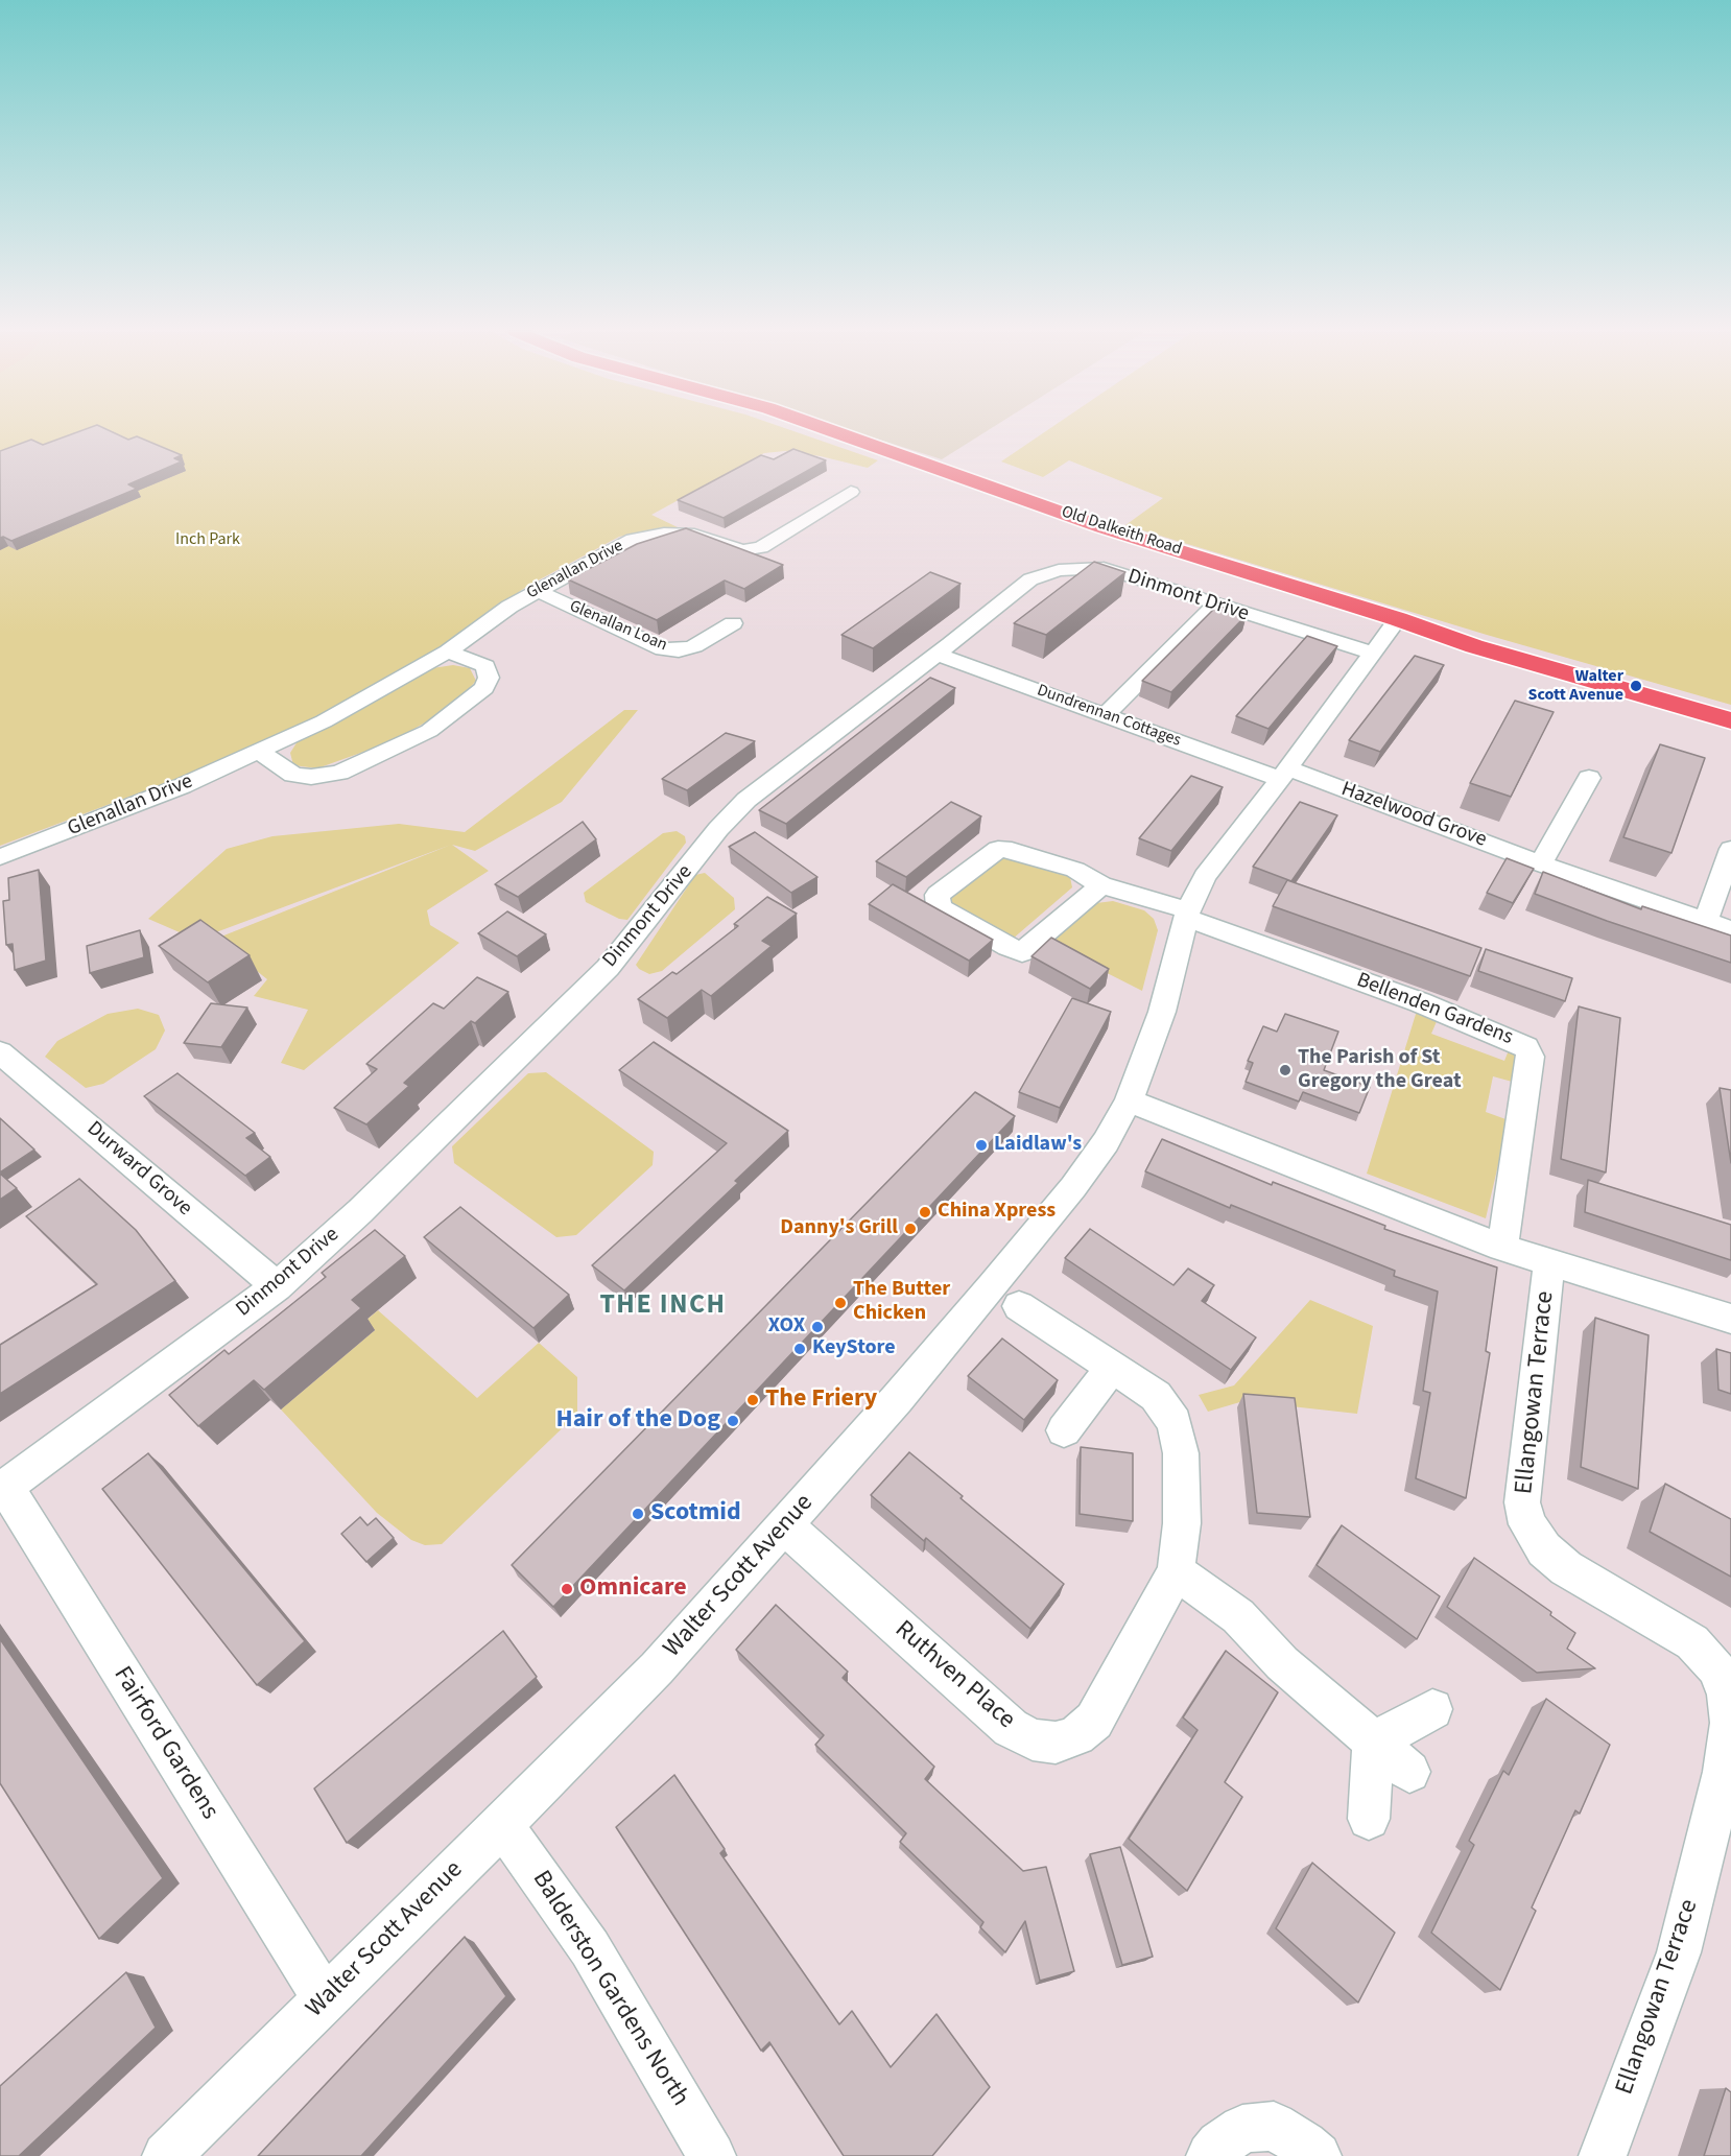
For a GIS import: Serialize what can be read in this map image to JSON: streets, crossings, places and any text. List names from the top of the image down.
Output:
{
  "streets": {
    "main road": ["Old Dalkeith Road"],
    "street": [
      "Glenallan Drive",
      "Dinmont Drive",
      "Glenallan Loan",
      "Dundrennan Cottages",
      "Hazelwood Grove",
      "Bellenden Gardens",
      "Durward Grove",
      "Ellangowan Terrace",
      "Walter Scott Avenue",
      "Ruthven Place",
      "Fairford Gardens",
      "Balderston Gardens North"
    ]
  },
  "crossings": [
    ["Old Dalkeith Road", "Walter Scott Avenue"],
    ["Glenallan Drive", "Glenallan Loan"],
    ["Dinmont Drive", "Dundrennan Cottages"],
    ["Dinmont Drive", "Durward Grove"],
    ["Dinmont Drive", "Walter Scott Avenue"],
    ["Dinmont Drive", "Fairford Gardens"],
    ["Dundrennan Cottages", "Hazelwood Grove"],
    ["Dundrennan Cottages", "Walter Scott Avenue"],
    ["Hazelwood Grove", "Walter Scott Avenue"],
    ["Bellenden Gardens", "Walter Scott Avenue"],
    ["Walter Scott Avenue", "Ruthven Place"],
    ["Walter Scott Avenue", "Fairford Gardens"],
    ["Walter Scott Avenue", "Balderston Gardens North"]
  ],
  "districts": ["THE INCH"],
  "parks": ["Inch Park"],
  "places": [
    "Walter Scott Avenue",
    "The Parish of St Gregory the Great",
    "Laidlaw's",
    "China Xpress",
    "Danny's Grill",
    "The Butter Chicken",
    "XOX",
    "KeyStore",
    "The Friery",
    "Hair of the Dog",
    "Scotmid",
    "Omnicare"
  ]
}
